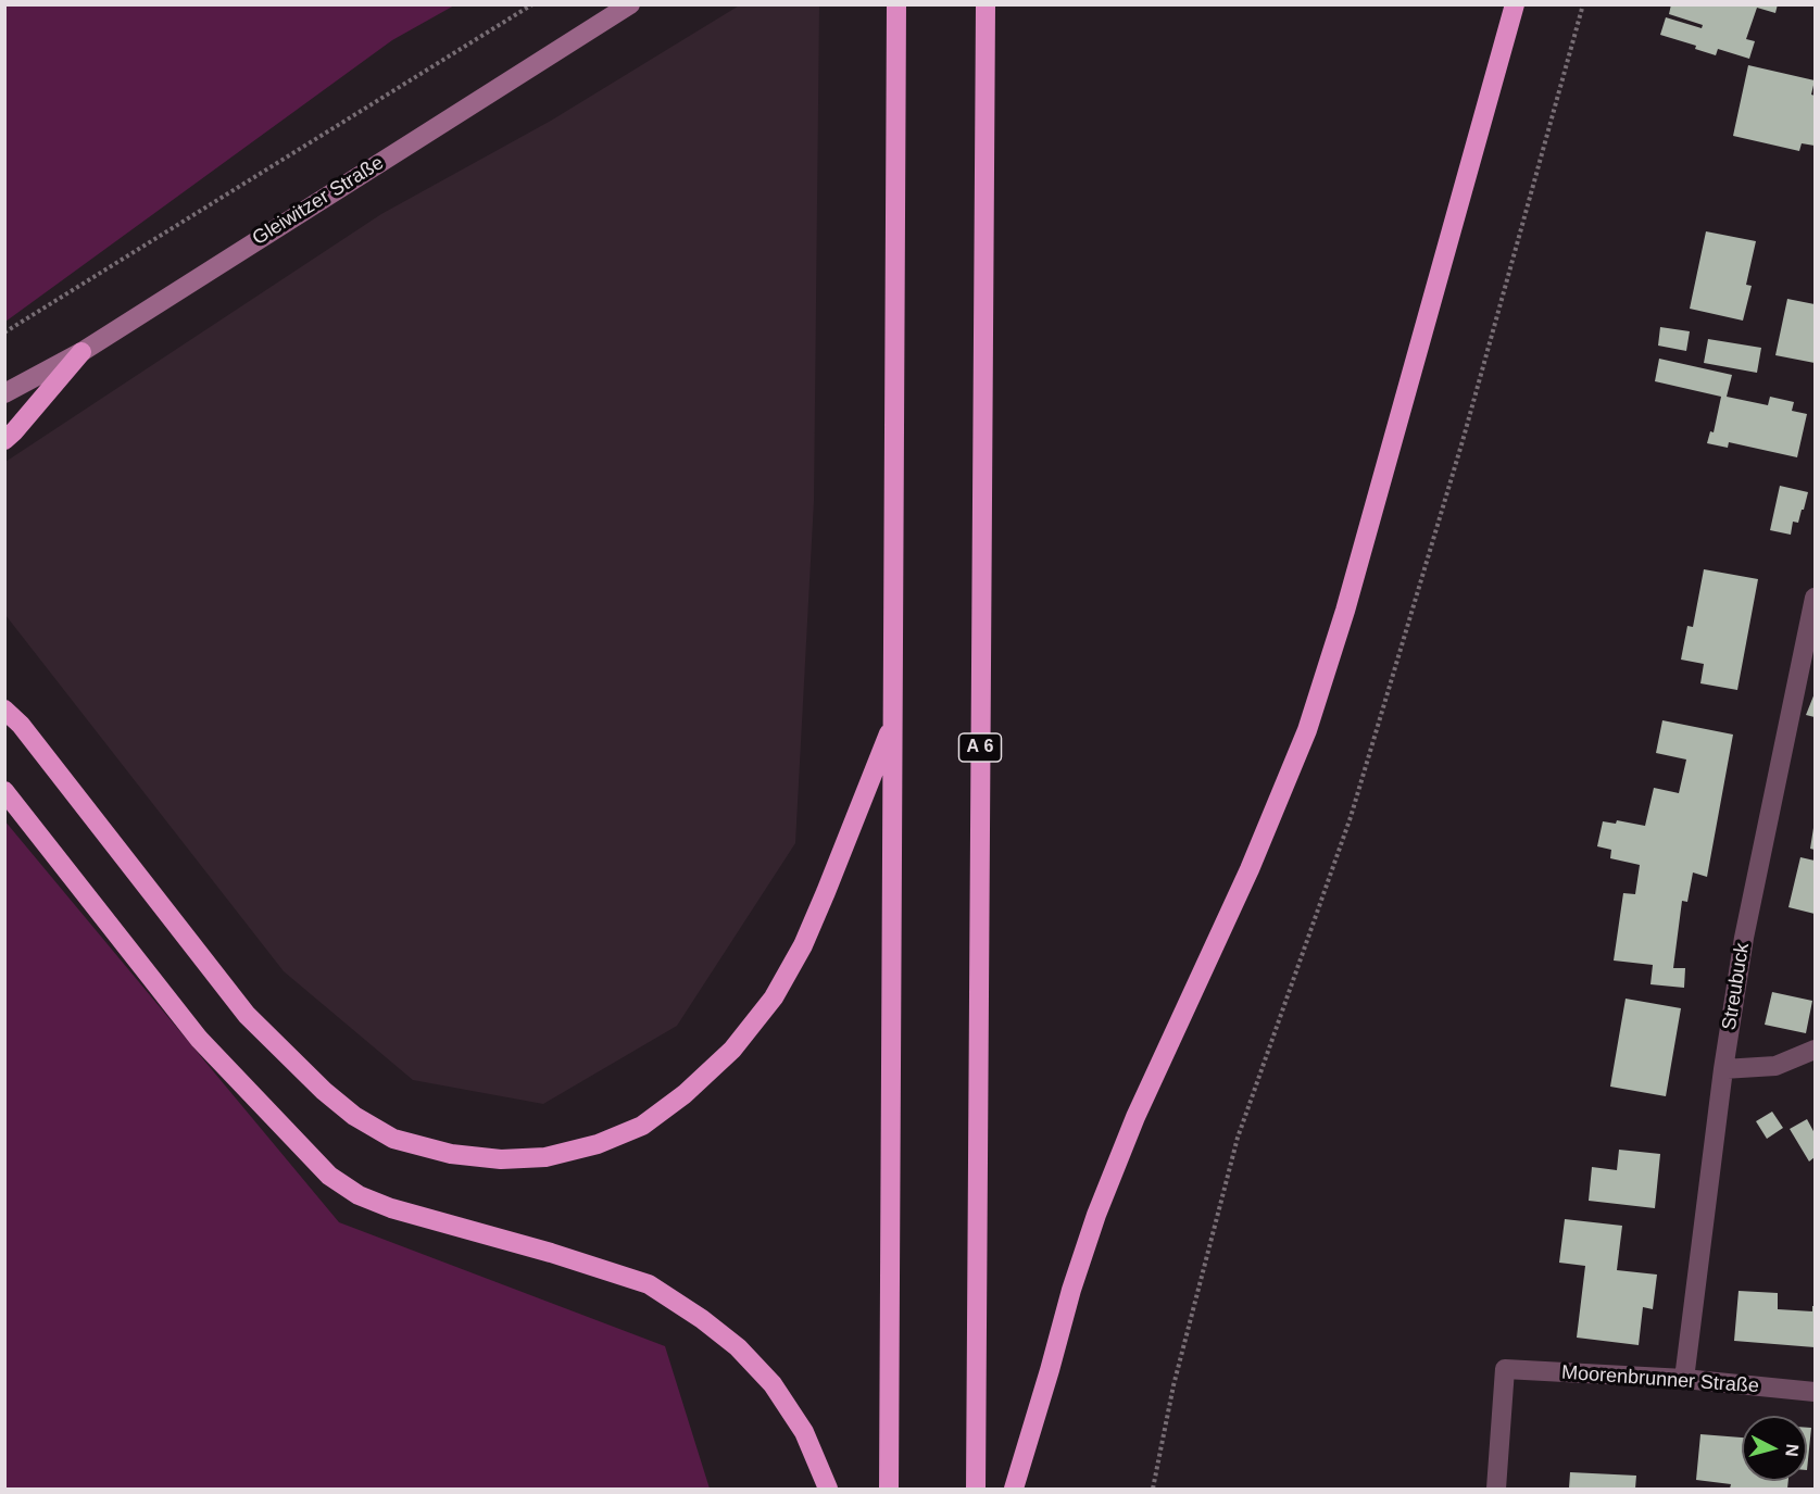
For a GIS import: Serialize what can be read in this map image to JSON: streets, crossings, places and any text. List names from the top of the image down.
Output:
{
  "streets": {
    "highway": ["A 6"],
    "main road": ["Gleiwitzer Straße"],
    "street": ["Streubuck", "Moorenbrunner Straße"]
  },
  "crossings": [
    ["Streubuck", "Moorenbrunner Straße"]
  ],
  "north": "right"
}
